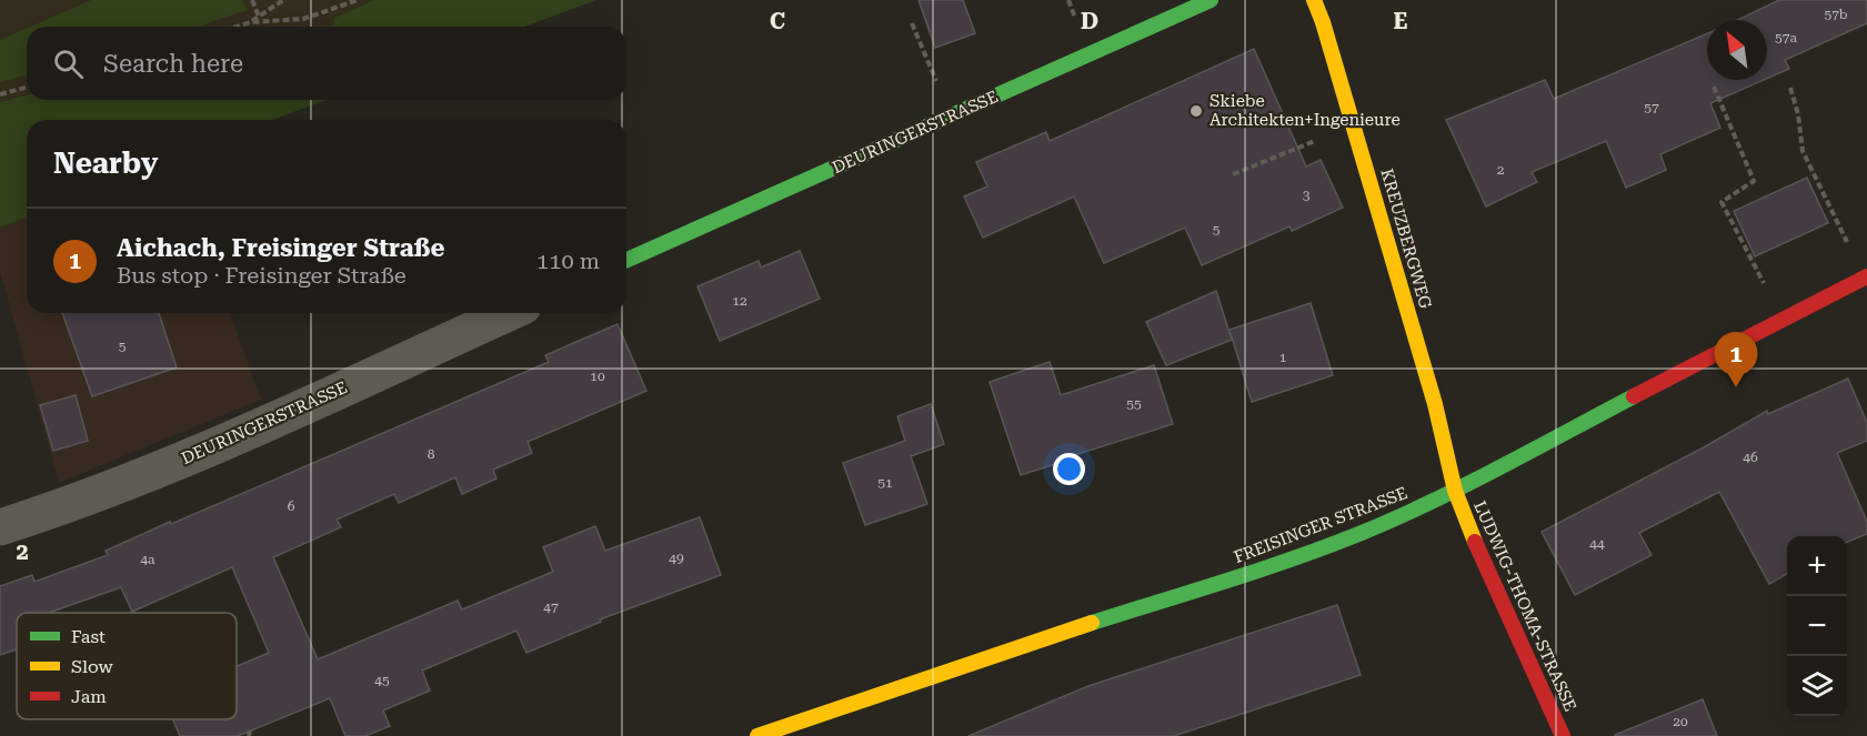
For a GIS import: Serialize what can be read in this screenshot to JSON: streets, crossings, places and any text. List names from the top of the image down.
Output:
{
  "streets": {
    "street": [
      "DEURINGERSTRASSE",
      "KREUZBERGWEG",
      "FREISINGER STRASSE",
      "LUDWIG-THOMA-STRASSE"
    ]
  },
  "crossings": [
    ["KREUZBERGWEG", "FREISINGER STRASSE"],
    ["KREUZBERGWEG", "LUDWIG-THOMA-STRASSE"],
    ["FREISINGER STRASSE", "LUDWIG-THOMA-STRASSE"]
  ],
  "places": ["Skiebe Architekten+Ingenieure"],
  "house_numbers": [
    "57b",
    "57a",
    "57",
    "2",
    "3",
    "5",
    "12",
    "5",
    "1",
    "10",
    "55",
    "8",
    "46",
    "51",
    "6",
    "44",
    "49",
    "4a",
    "47",
    "45",
    "20"
  ],
  "legend": ["Fast", "Slow", "Jam"],
  "north": "top left",
  "page": {
    "search": "Search here",
    "heading": "Nearby",
    "list": [
      {
        "mark": "1",
        "name": "Aichach, Freisinger Straße",
        "note": "Bus stop · Freisinger Straße",
        "value": "110 m"
      }
    ],
    "pins": "1",
    "map_buttons": ["+", "−"]
  },
  "grid": {
    "columns": ["C", "D", "E"],
    "rows": ["2"]
  }
}
